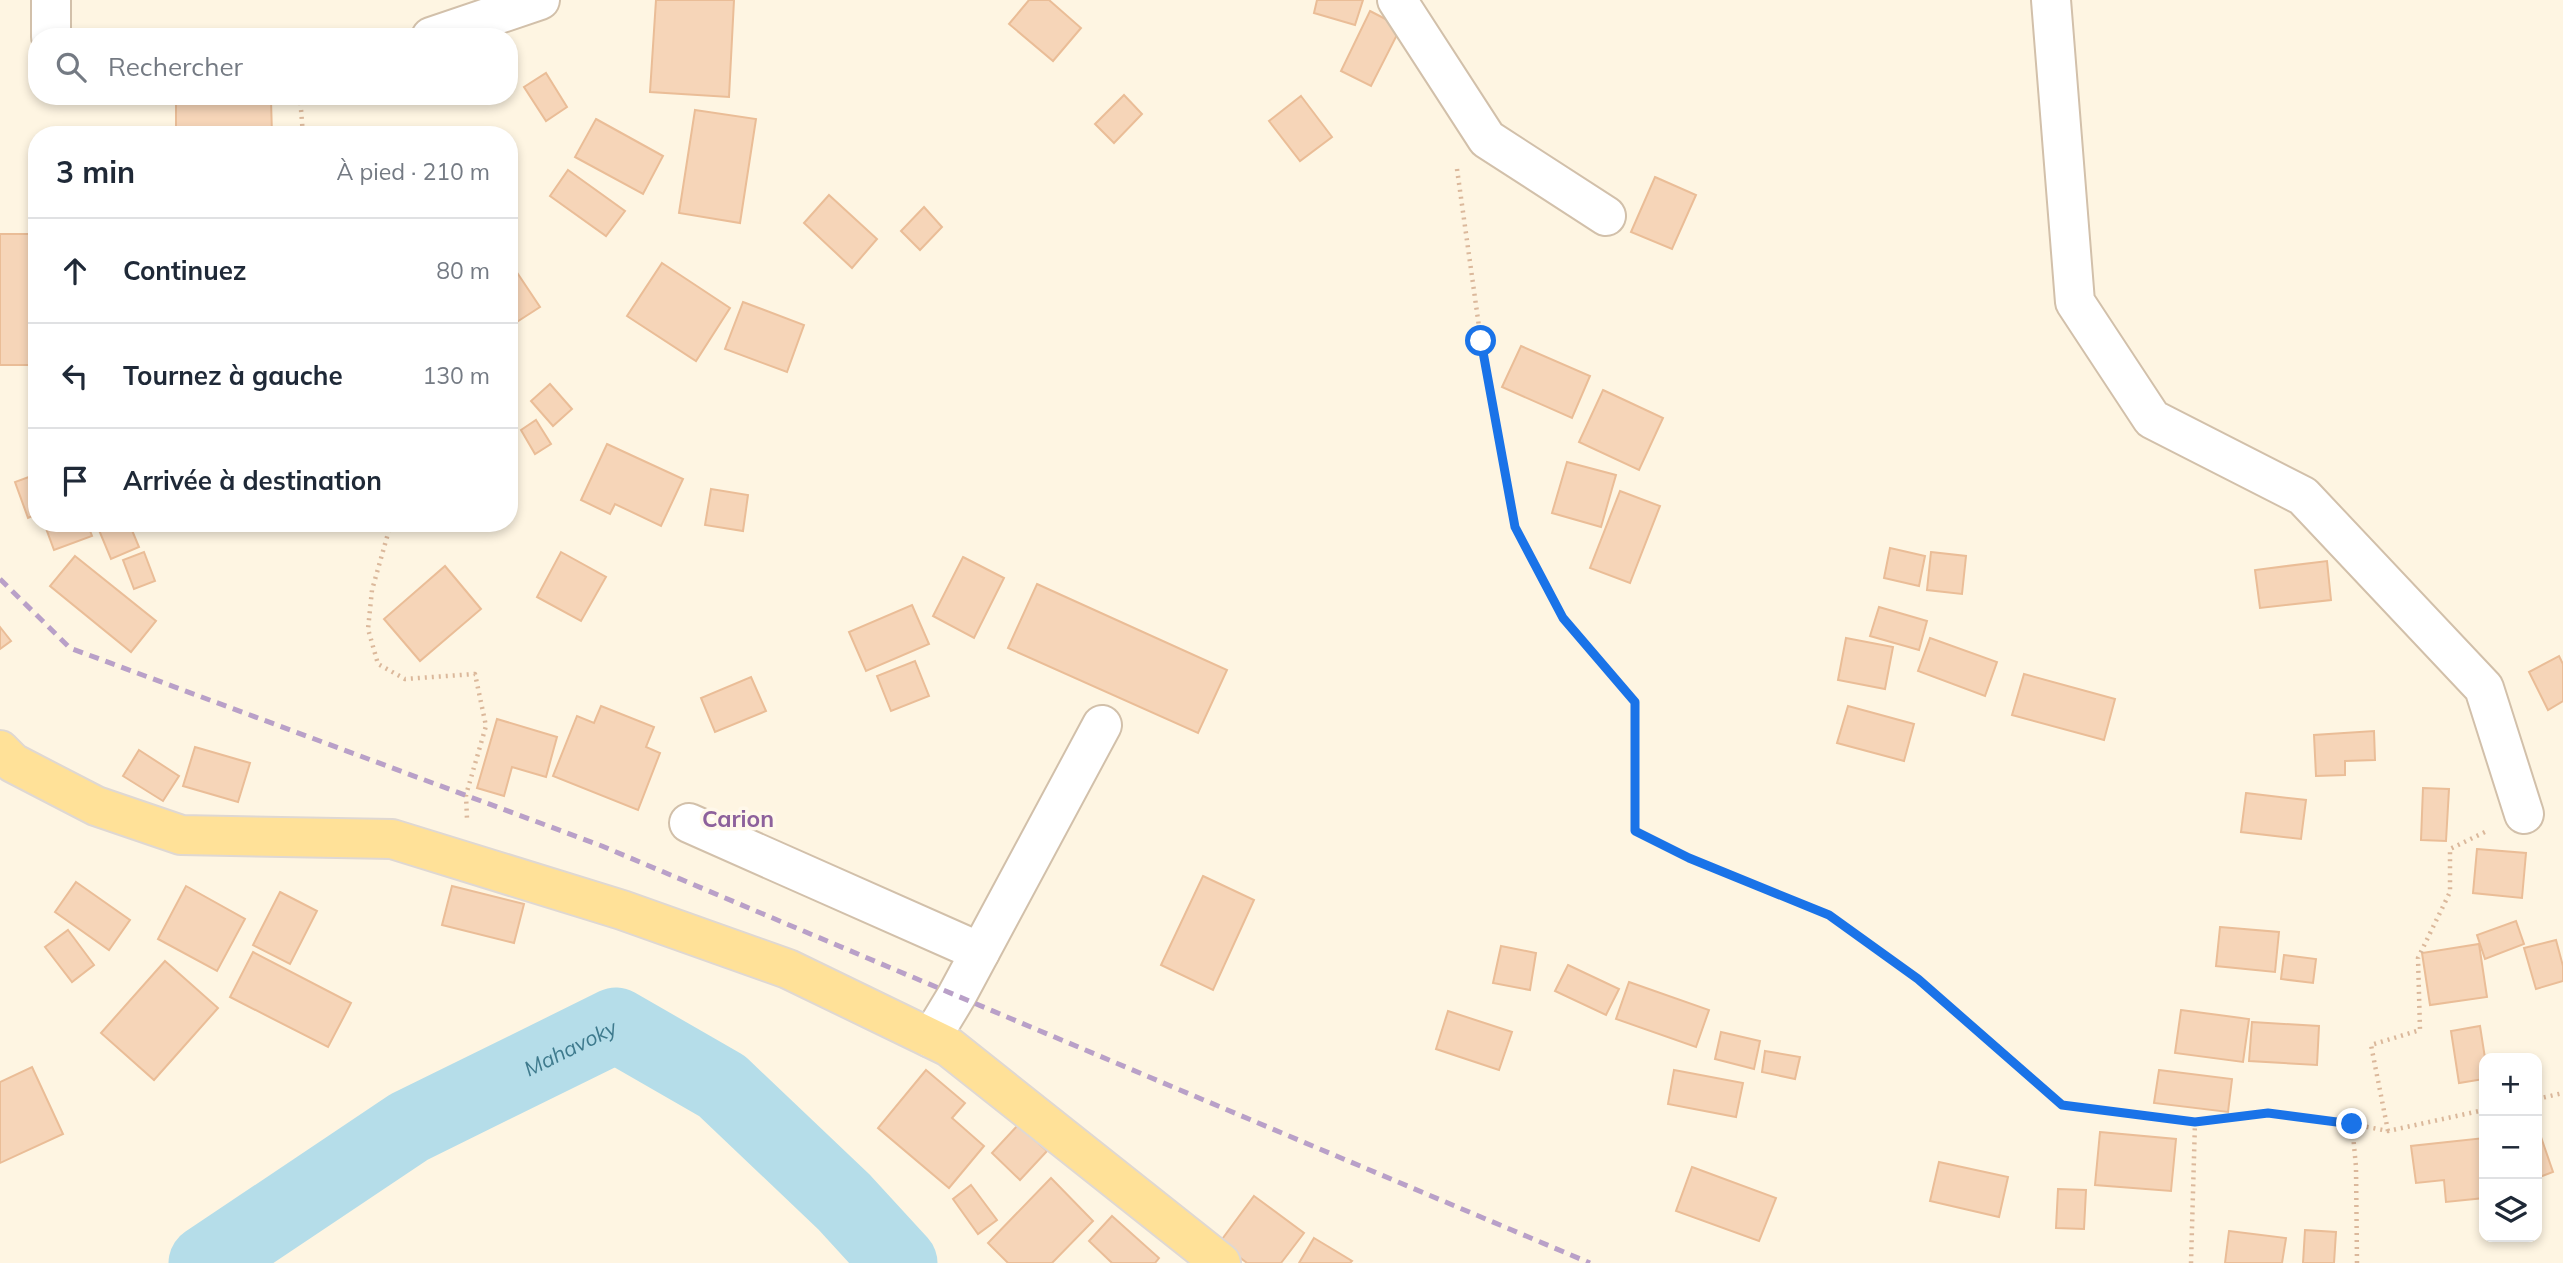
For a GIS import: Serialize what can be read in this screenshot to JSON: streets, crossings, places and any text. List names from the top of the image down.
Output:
{
  "districts": ["Carion"],
  "water": ["Mahavoky"],
  "page": {
    "search": "Rechercher",
    "heading": ["3 min", "À pied · 210 m"],
    "list": [
      ["Continuez", "80 m"],
      ["Tournez à gauche", "130 m"],
      "Arrivée à destination"
    ],
    "map_buttons": ["+", "−"]
  }
}
